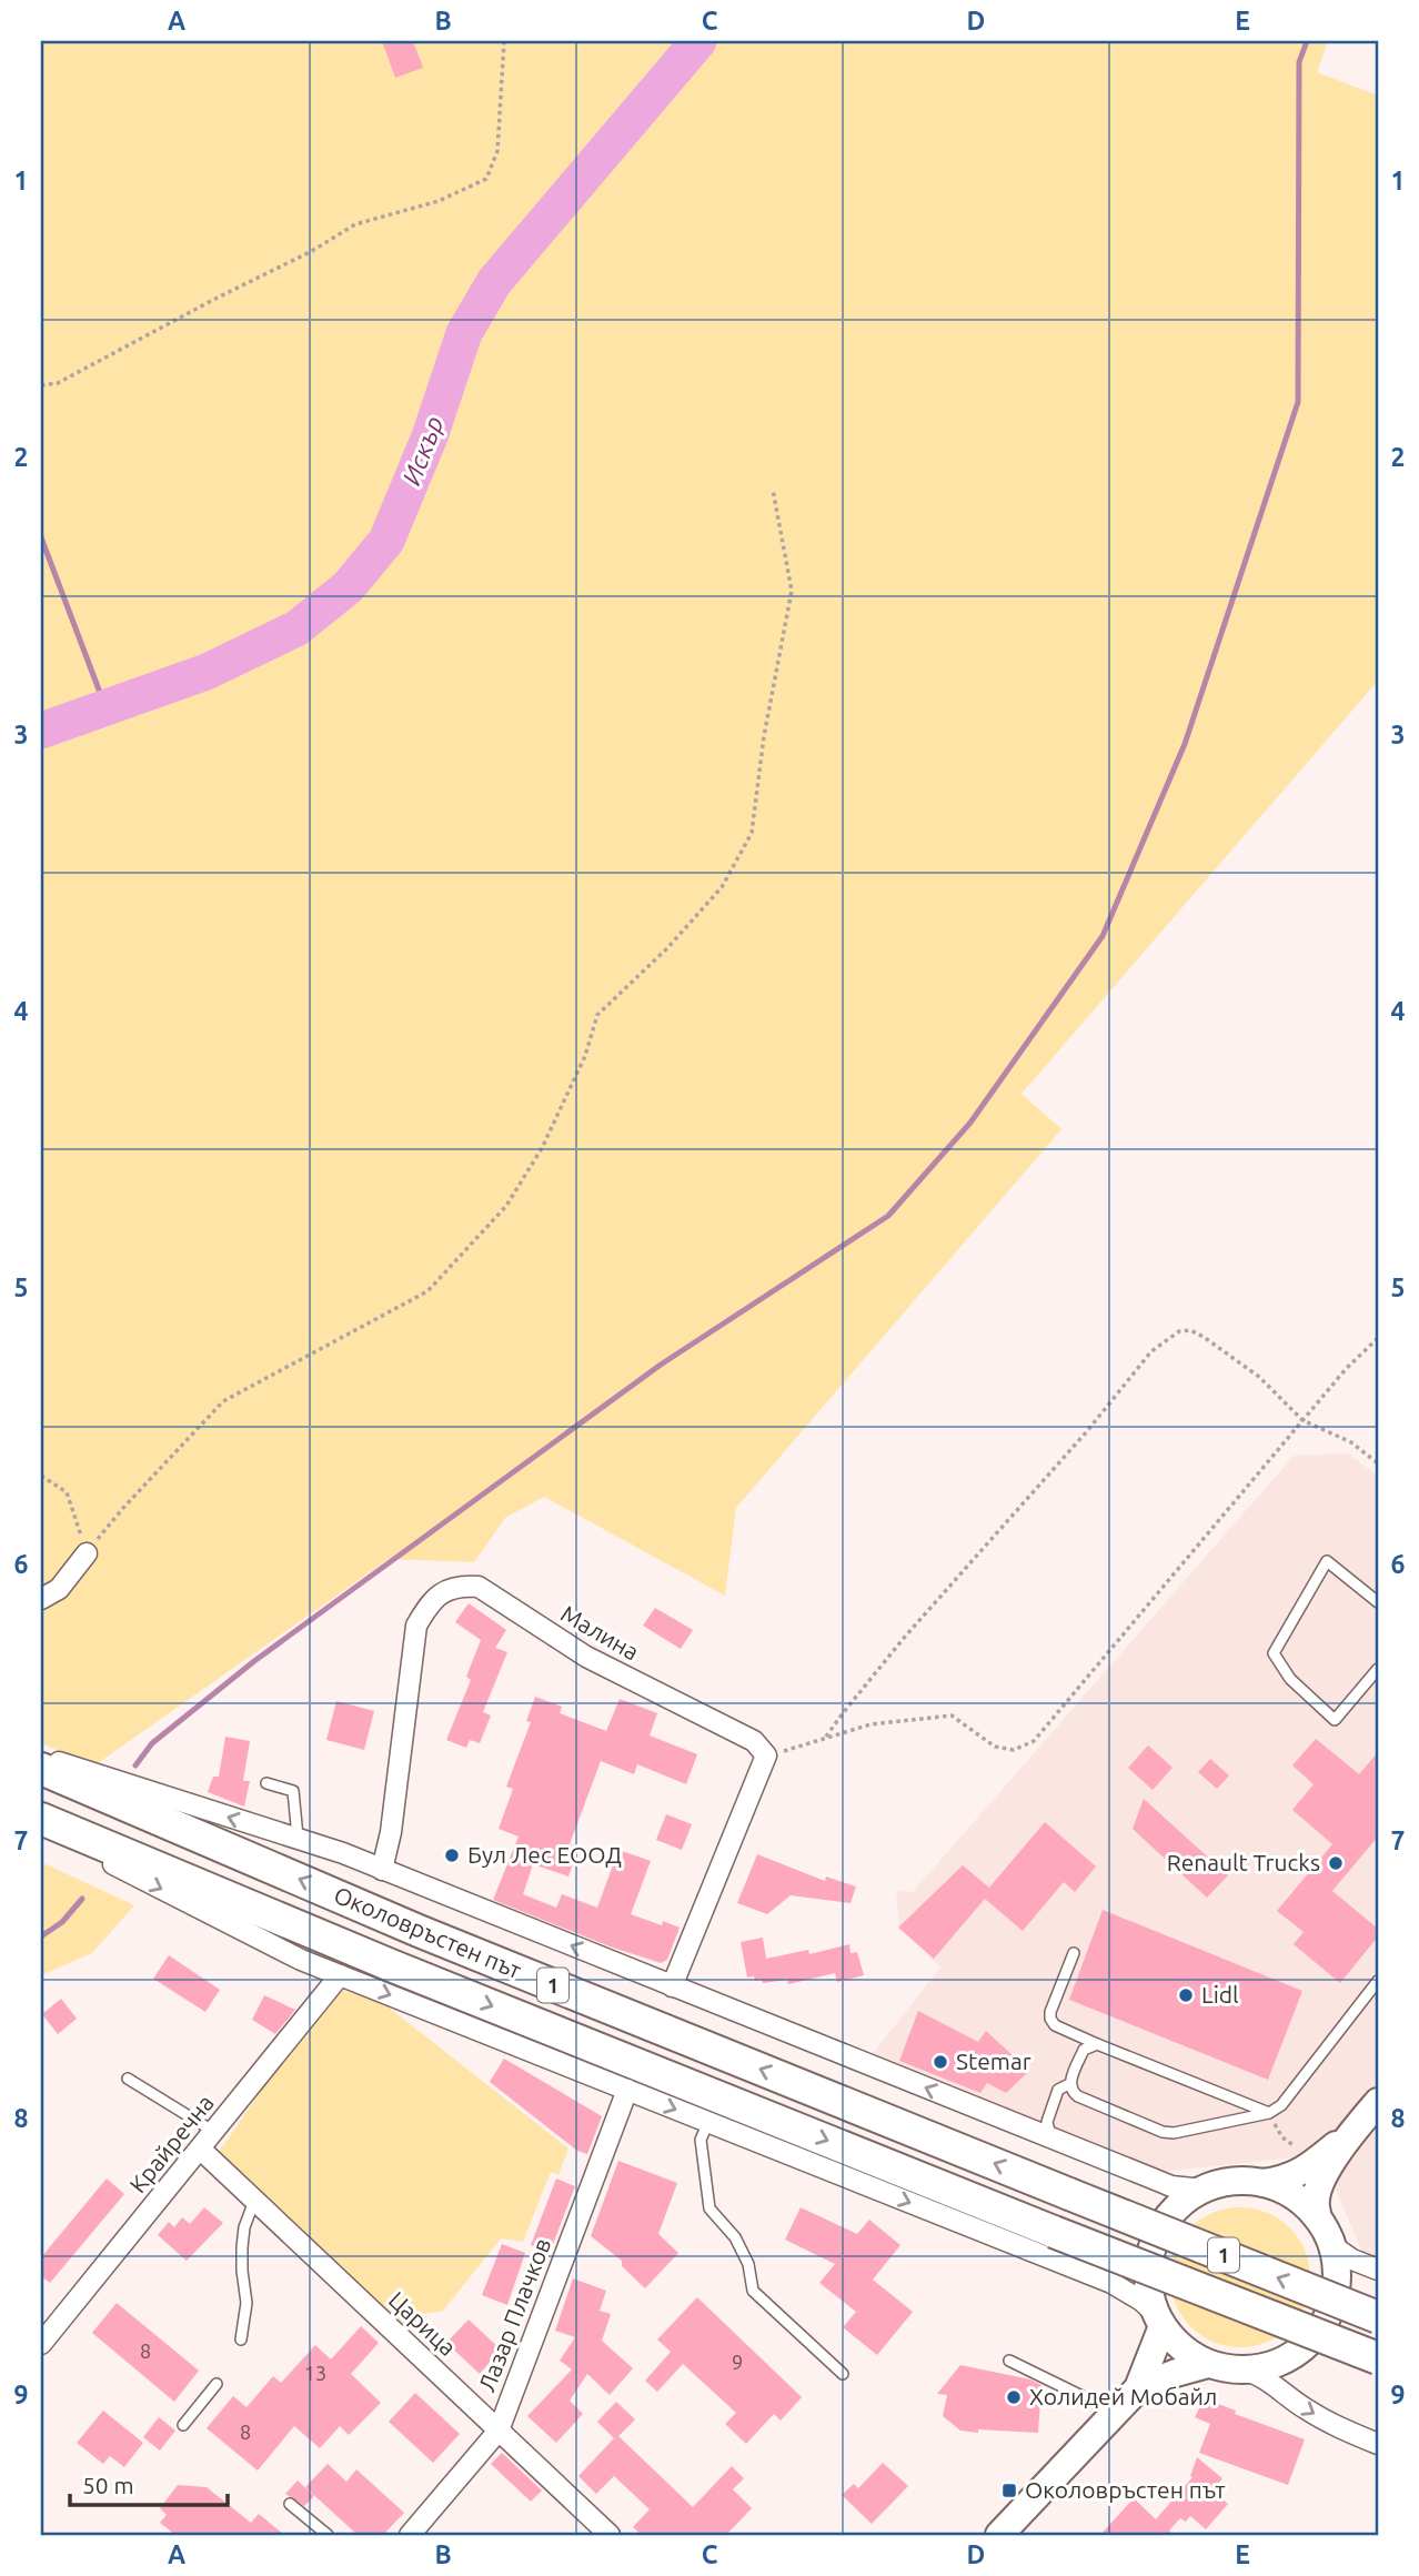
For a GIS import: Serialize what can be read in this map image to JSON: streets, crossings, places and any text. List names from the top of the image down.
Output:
{
  "streets": {
    "highway": ["Околовръстен път", "1"],
    "street": [
      "Малина",
      "Крайречна",
      "Лазар Плачков",
      "Царица"
    ]
  },
  "crossings": [
    ["Малина", "Околовръстен път"],
    ["Крайречна", "Царица"],
    ["Лазар Плачков", "Царица"]
  ],
  "water": ["Искър"],
  "places": {
    "other": [
      "Бул Лес ЕООД",
      "Renault Trucks",
      "Lidl",
      "Stemar",
      "Холидей Мобайл"
    ],
    "transit": ["Околовръстен път"]
  },
  "house_numbers": [
    "8",
    "9",
    "13",
    "8"
  ],
  "scale_bar": "50 m",
  "grid": {
    "columns": [
      "A",
      "B",
      "C",
      "D",
      "E"
    ],
    "rows": [
      "1",
      "2",
      "3",
      "4",
      "5",
      "6",
      "7",
      "8",
      "9"
    ]
  }
}
